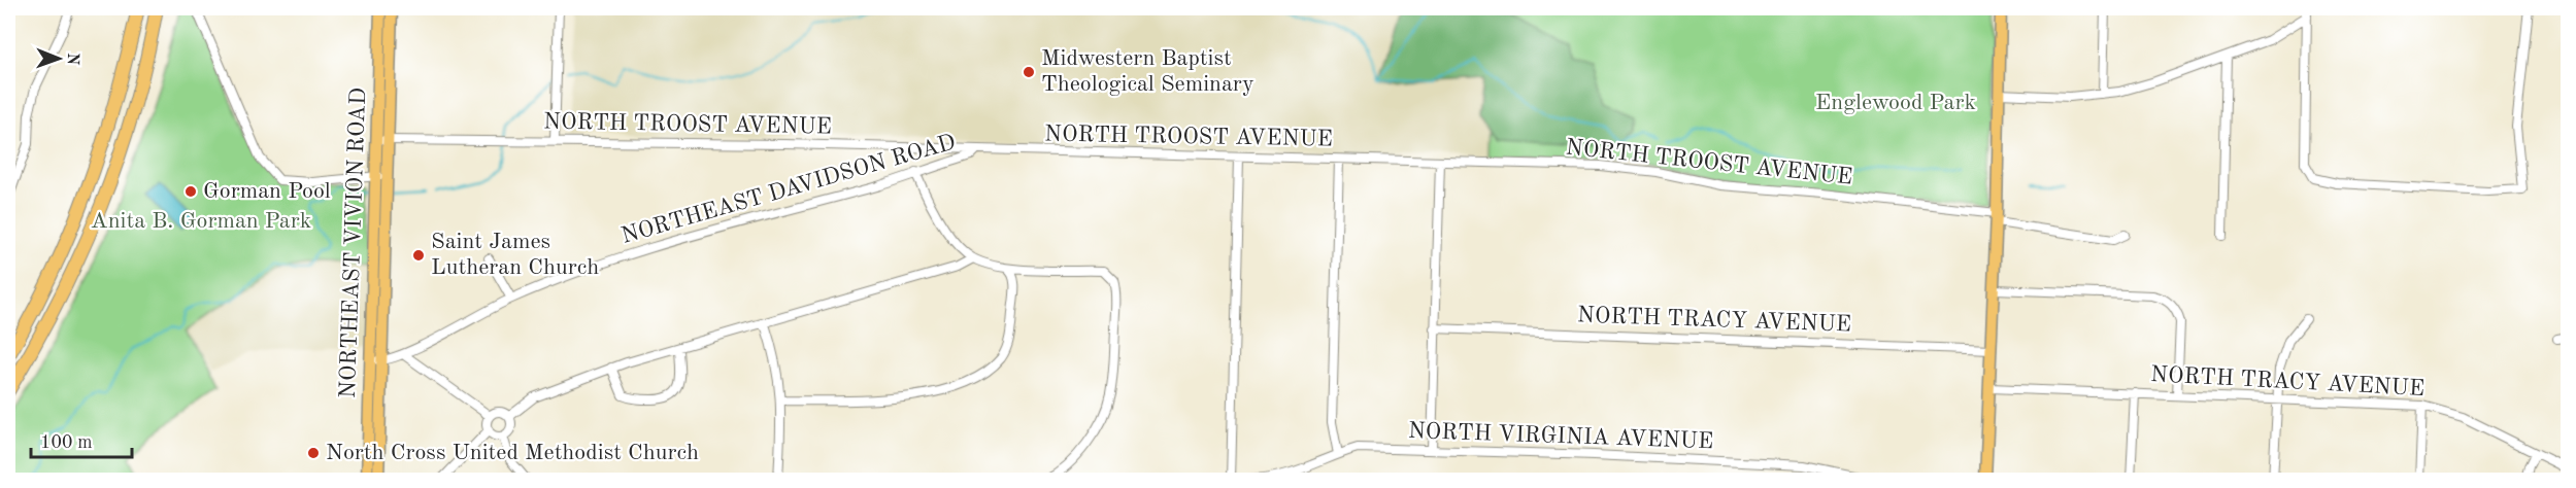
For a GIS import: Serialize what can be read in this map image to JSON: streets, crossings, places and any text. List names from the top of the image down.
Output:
{
  "streets": {
    "main road": ["NORTHEAST VIVION ROAD"],
    "street": [
      "NORTH TROOST AVENUE",
      "NORTHEAST DAVIDSON ROAD",
      "NORTH TRACY AVENUE",
      "NORTH VIRGINIA AVENUE"
    ]
  },
  "crossings": [
    ["NORTH TROOST AVENUE", "NORTHEAST DAVIDSON ROAD"],
    ["NORTH TROOST AVENUE", "NORTHEAST VIVION ROAD"],
    ["NORTHEAST DAVIDSON ROAD", "NORTHEAST VIVION ROAD"]
  ],
  "parks": ["Englewood Park", "Anita B. Gorman Park"],
  "places": [
    "Midwestern Baptist Theological Seminary",
    "Gorman Pool",
    "Saint James Lutheran Church",
    "North Cross United Methodist Church"
  ],
  "scale_bar": "100 m",
  "north": "right"
}
